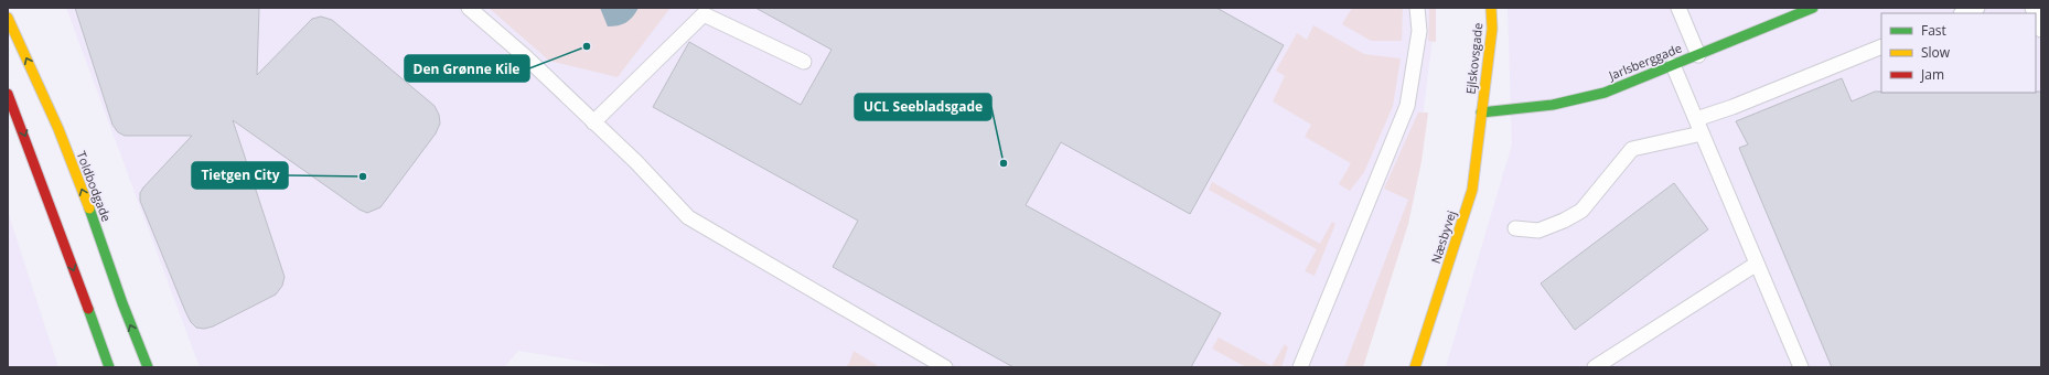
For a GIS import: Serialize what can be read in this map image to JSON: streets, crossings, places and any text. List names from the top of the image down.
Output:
{
  "streets": {
    "street": [
      "Ejlskovsgade",
      "Jarlsberggade",
      "Toldbodgade",
      "Næsbyvej"
    ]
  },
  "crossings": [
    ["Ejlskovsgade", "Jarlsberggade"],
    ["Ejlskovsgade", "Næsbyvej"],
    ["Jarlsberggade", "Næsbyvej"]
  ],
  "places": ["Den Grønne Kile", "UCL Seebladsgade", "Tietgen City"],
  "legend": ["Fast", "Slow", "Jam"]
}
